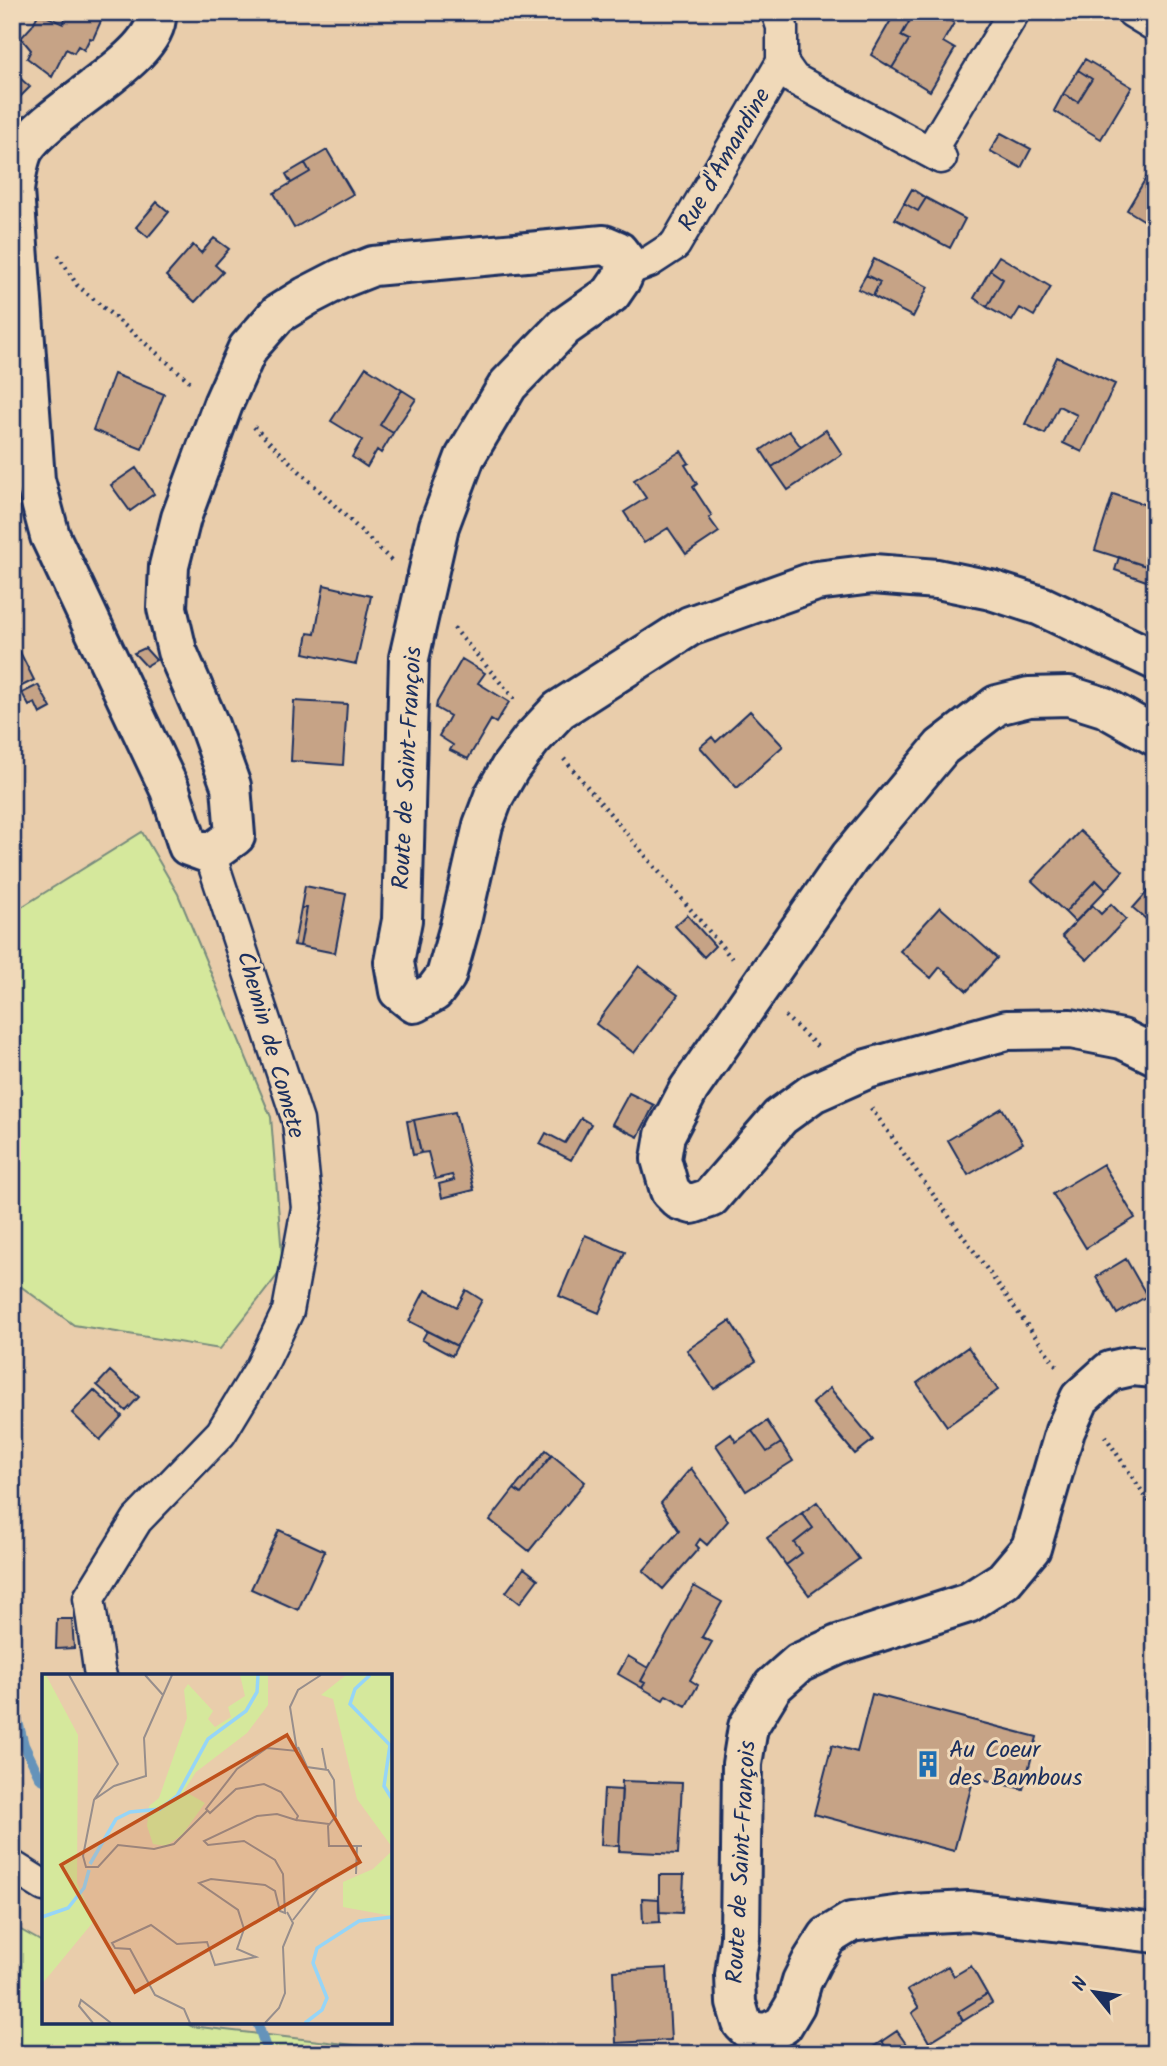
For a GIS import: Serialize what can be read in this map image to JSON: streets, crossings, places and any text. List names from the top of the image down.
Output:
{
  "streets": {
    "main road": ["Route de Saint-François"],
    "street": ["Rue d'Amandine", "Chemin de Comete"]
  },
  "crossings": [
    ["Rue d'Amandine", "Route de Saint-François"]
  ],
  "places": {
    "building": ["Au Coeur des Bambous"]
  },
  "north": "top left"
}
